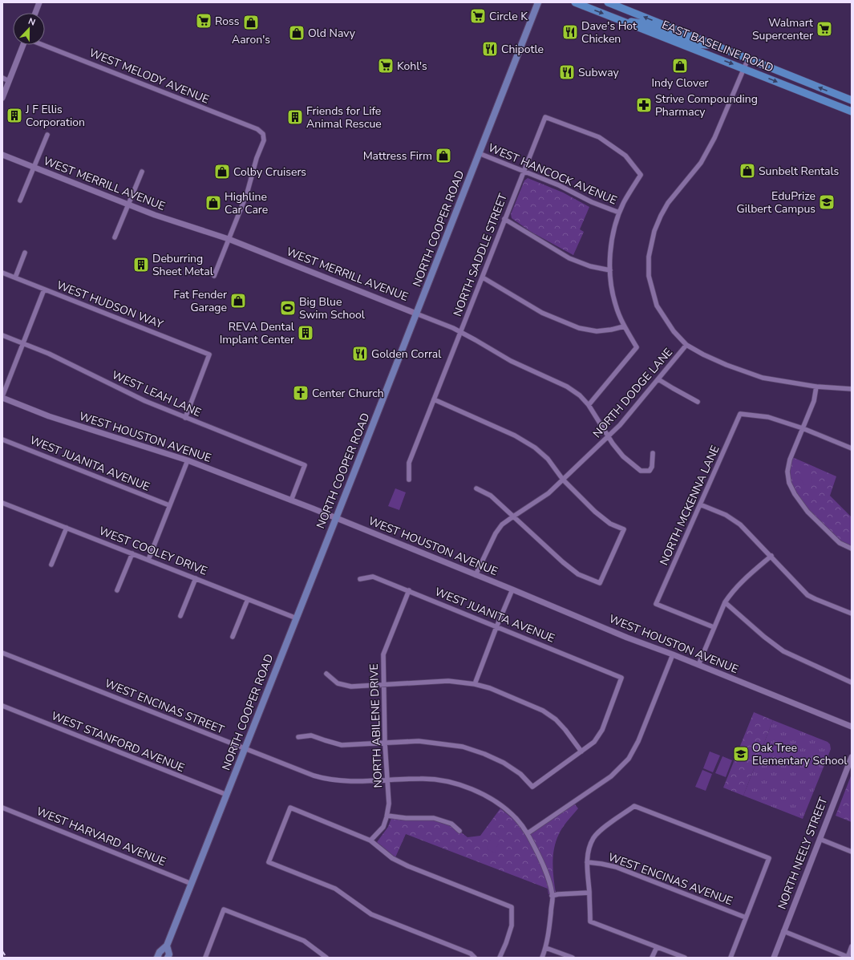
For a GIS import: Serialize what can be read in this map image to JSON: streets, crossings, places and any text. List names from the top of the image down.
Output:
{
  "streets": {
    "main road": ["EAST BASELINE ROAD", "NORTH COOPER ROAD"],
    "street": [
      "WEST MELODY AVENUE",
      "WEST HANCOCK AVENUE",
      "WEST MERRILL AVENUE",
      "NORTH SADDLE STREET",
      "WEST HUDSON WAY",
      "NORTH DODGE LANE",
      "WEST LEAH LANE",
      "WEST HOUSTON AVENUE",
      "WEST JUANITA AVENUE",
      "NORTH MCKENNA LANE",
      "WEST COOLEY DRIVE",
      "WEST ENCINAS STREET",
      "NORTH ABILENE DRIVE",
      "WEST STANFORD AVENUE",
      "WEST HARVARD AVENUE",
      "NORTH NEELY STREET",
      "WEST ENCINAS AVENUE"
    ]
  },
  "crossings": [
    ["WEST MELODY AVENUE", "WEST MERRILL AVENUE"],
    ["WEST HANCOCK AVENUE", "NORTH COOPER ROAD"],
    ["WEST HANCOCK AVENUE", "NORTH SADDLE STREET"],
    ["WEST MERRILL AVENUE", "NORTH COOPER ROAD"],
    ["WEST MERRILL AVENUE", "NORTH SADDLE STREET"],
    ["WEST MERRILL AVENUE", "NORTH DODGE LANE"],
    ["NORTH COOPER ROAD", "WEST HOUSTON AVENUE"],
    ["NORTH COOPER ROAD", "WEST COOLEY DRIVE"],
    ["NORTH COOPER ROAD", "WEST ENCINAS STREET"],
    ["NORTH COOPER ROAD", "WEST STANFORD AVENUE"],
    ["NORTH COOPER ROAD", "WEST HARVARD AVENUE"],
    ["WEST HUDSON WAY", "WEST LEAH LANE"],
    ["NORTH DODGE LANE", "WEST HOUSTON AVENUE"],
    ["WEST LEAH LANE", "WEST HOUSTON AVENUE"],
    ["WEST JUANITA AVENUE", "NORTH ABILENE DRIVE"],
    ["WEST ENCINAS STREET", "NORTH ABILENE DRIVE"]
  ],
  "places": {
    "supermarket": [
      "Circle K",
      "Ross",
      "Walmart Supercenter",
      "Kohl's"
    ],
    "shop": [
      "Aaron's",
      "Old Navy",
      "Indy Clover",
      "Mattress Firm",
      "Sunbelt Rentals",
      "Colby Cruisers",
      "Highline Car Care",
      "Fat Fender Garage"
    ],
    "restaurant": [
      "Dave's Hot Chicken",
      "Chipotle",
      "Subway",
      "Golden Corral"
    ],
    "pharmacy": ["Strive Compounding Pharmacy"],
    "building": [
      "J F Ellis Corporation",
      "Friends for Life Animal Rescue",
      "Deburring Sheet Metal",
      "REVA Dental Implant Center"
    ],
    "school or university": ["EduPrize Gilbert Campus", "Oak Tree Elementary School"],
    "sports": ["Big Blue Swim School"],
    "church": ["Center Church"]
  },
  "north": "top"
}
